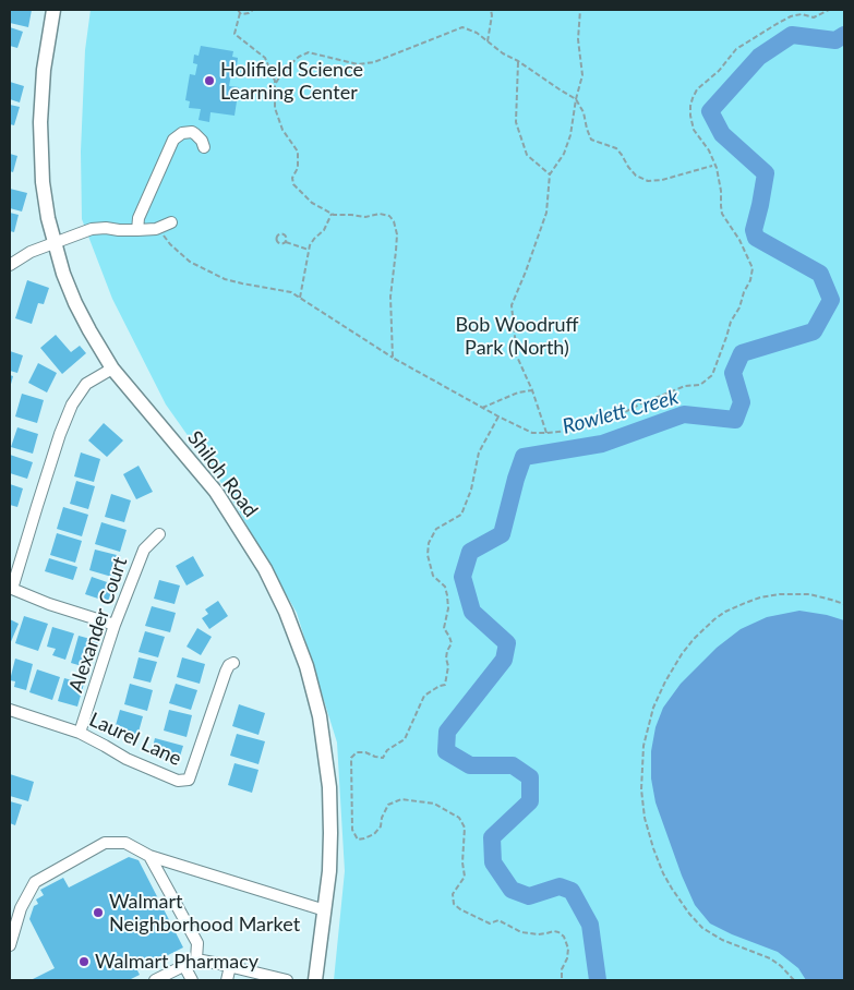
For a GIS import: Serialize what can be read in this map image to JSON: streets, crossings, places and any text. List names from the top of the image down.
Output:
{
  "streets": {
    "main road": ["Shiloh Road"],
    "street": ["Alexander Court", "Laurel Lane"]
  },
  "crossings": [
    ["Alexander Court", "Laurel Lane"]
  ],
  "water": ["Rowlett Creek"],
  "parks": ["Bob Woodruff Park (North)"],
  "places": ["Holifield Science Learning Center", "Walmart Neighborhood Market", "Walmart Pharmacy"]
}
